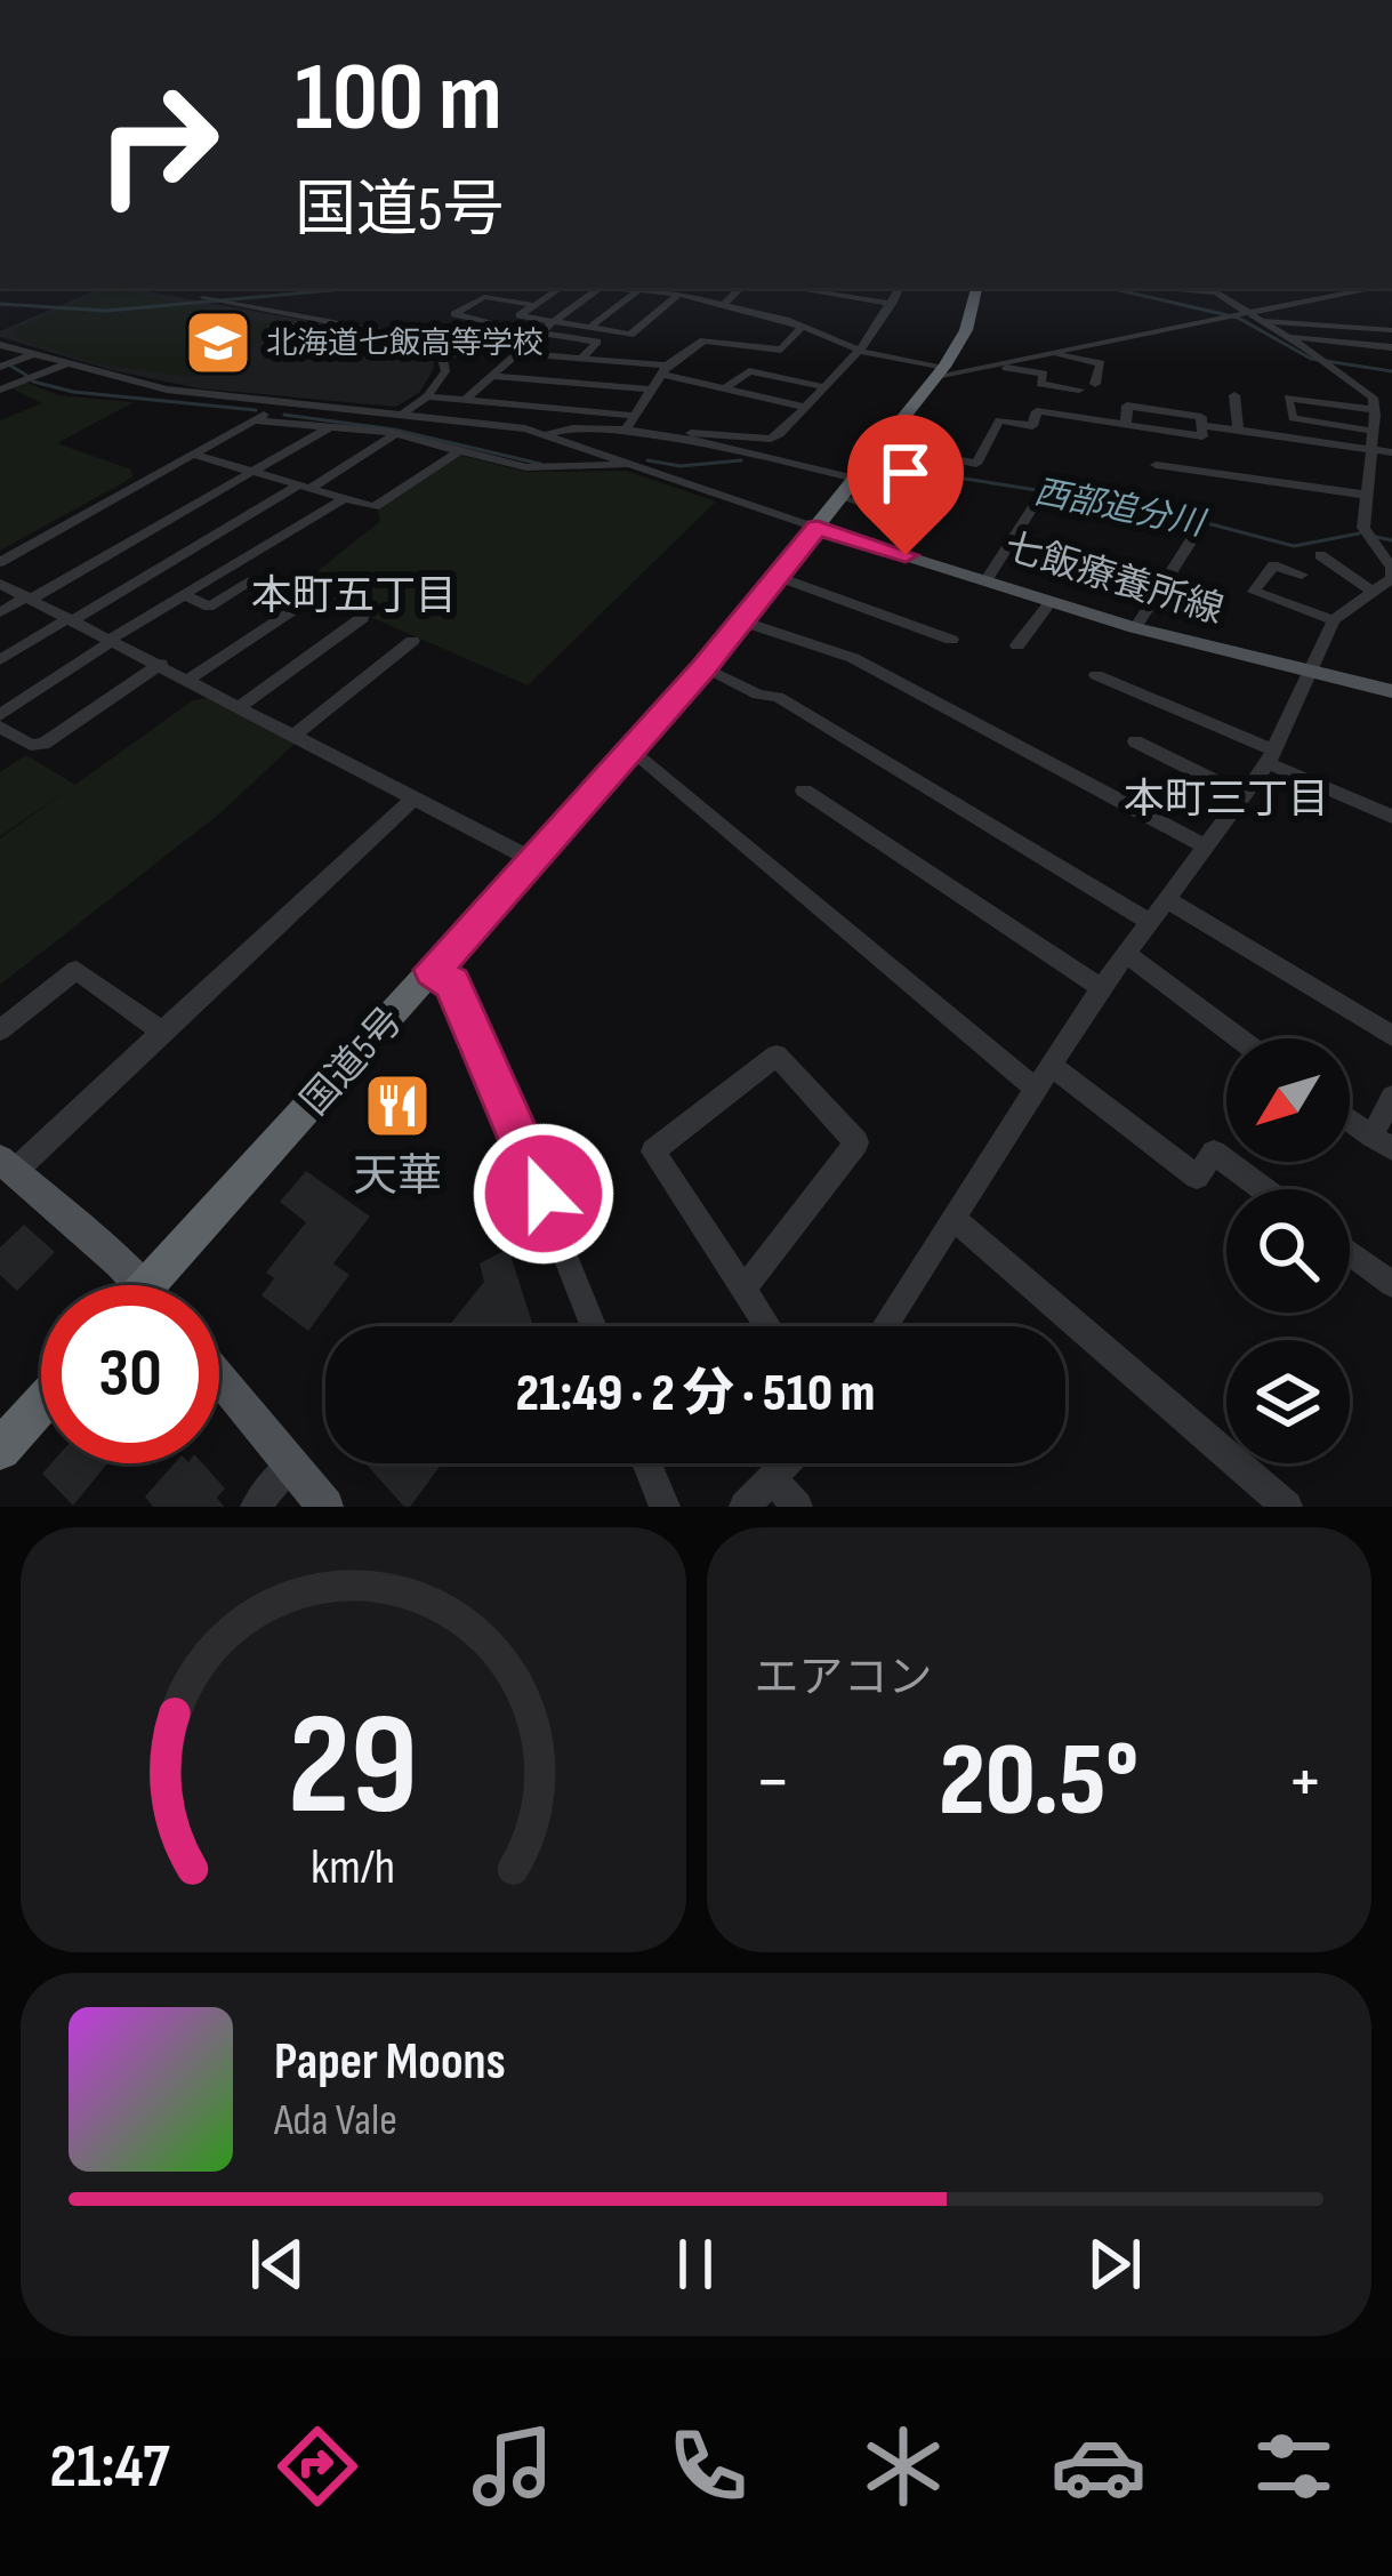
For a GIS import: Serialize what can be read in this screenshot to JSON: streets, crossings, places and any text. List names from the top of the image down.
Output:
{
  "streets": {
    "highway": ["国道5号"],
    "main road": ["七飯療養所線"]
  },
  "crossings": [
    ["七飯療養所線", "国道5号"]
  ],
  "districts": ["本町五丁目", "本町三丁目"],
  "water": ["西部追分川"],
  "places": {
    "school or university": ["北海道七飯高等学校"],
    "restaurant": ["天華"]
  },
  "north": "bottom left",
  "page": {
    "turn": ["100 m", "国道5号"],
    "limit": "30",
    "trip": "21:49 · 2 分 · 510 m",
    "tile": "エアコン",
    "heat": ["−", "20.5°", "+"],
    "song": ["Paper Moons", "Ada Vale"],
    "tabs": "21:47",
    "gauge": ["29", "km/h"]
  }
}
